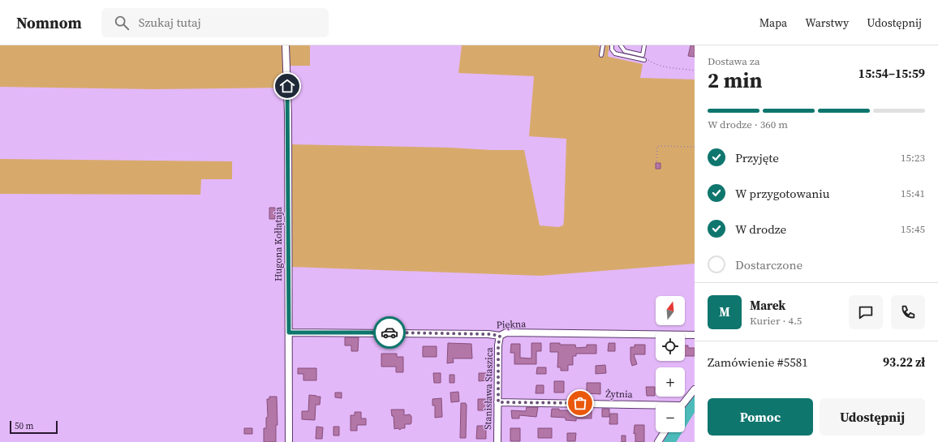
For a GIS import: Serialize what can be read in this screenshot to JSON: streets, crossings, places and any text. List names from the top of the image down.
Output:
{
  "streets": {
    "street": [
      "Hugona Kołłątaja",
      "Piękna",
      "Stanisława Staszica",
      "Żytnia"
    ]
  },
  "crossings": [
    ["Hugona Kołłątaja", "Piękna"],
    ["Piękna", "Stanisława Staszica"],
    ["Stanisława Staszica", "Żytnia"]
  ],
  "scale_bar": "50 m",
  "north": "top",
  "page": {
    "header": "Nomnom",
    "search": "Szukaj tutaj",
    "nav": ["Mapa", "Warstwy", "Udostępnij"],
    "heading": ["2 min", "Dostawa za", "15:54–15:59"],
    "panel": [
      "Marek",
      "Kurier · 4.5",
      "Zamówienie #5581",
      "93.22 zł"
    ],
    "bar": "W drodze · 360 m",
    "list": [
      ["Przyjęte", "15:23"],
      ["W przygotowaniu", "15:41"],
      ["W drodze", "15:45"],
      "Dostarczone"
    ],
    "round": "M",
    "map_buttons": ["+", "−"],
    "buttons": ["Pomoc", "Udostępnij"],
    "scale": "50 m"
  }
}
